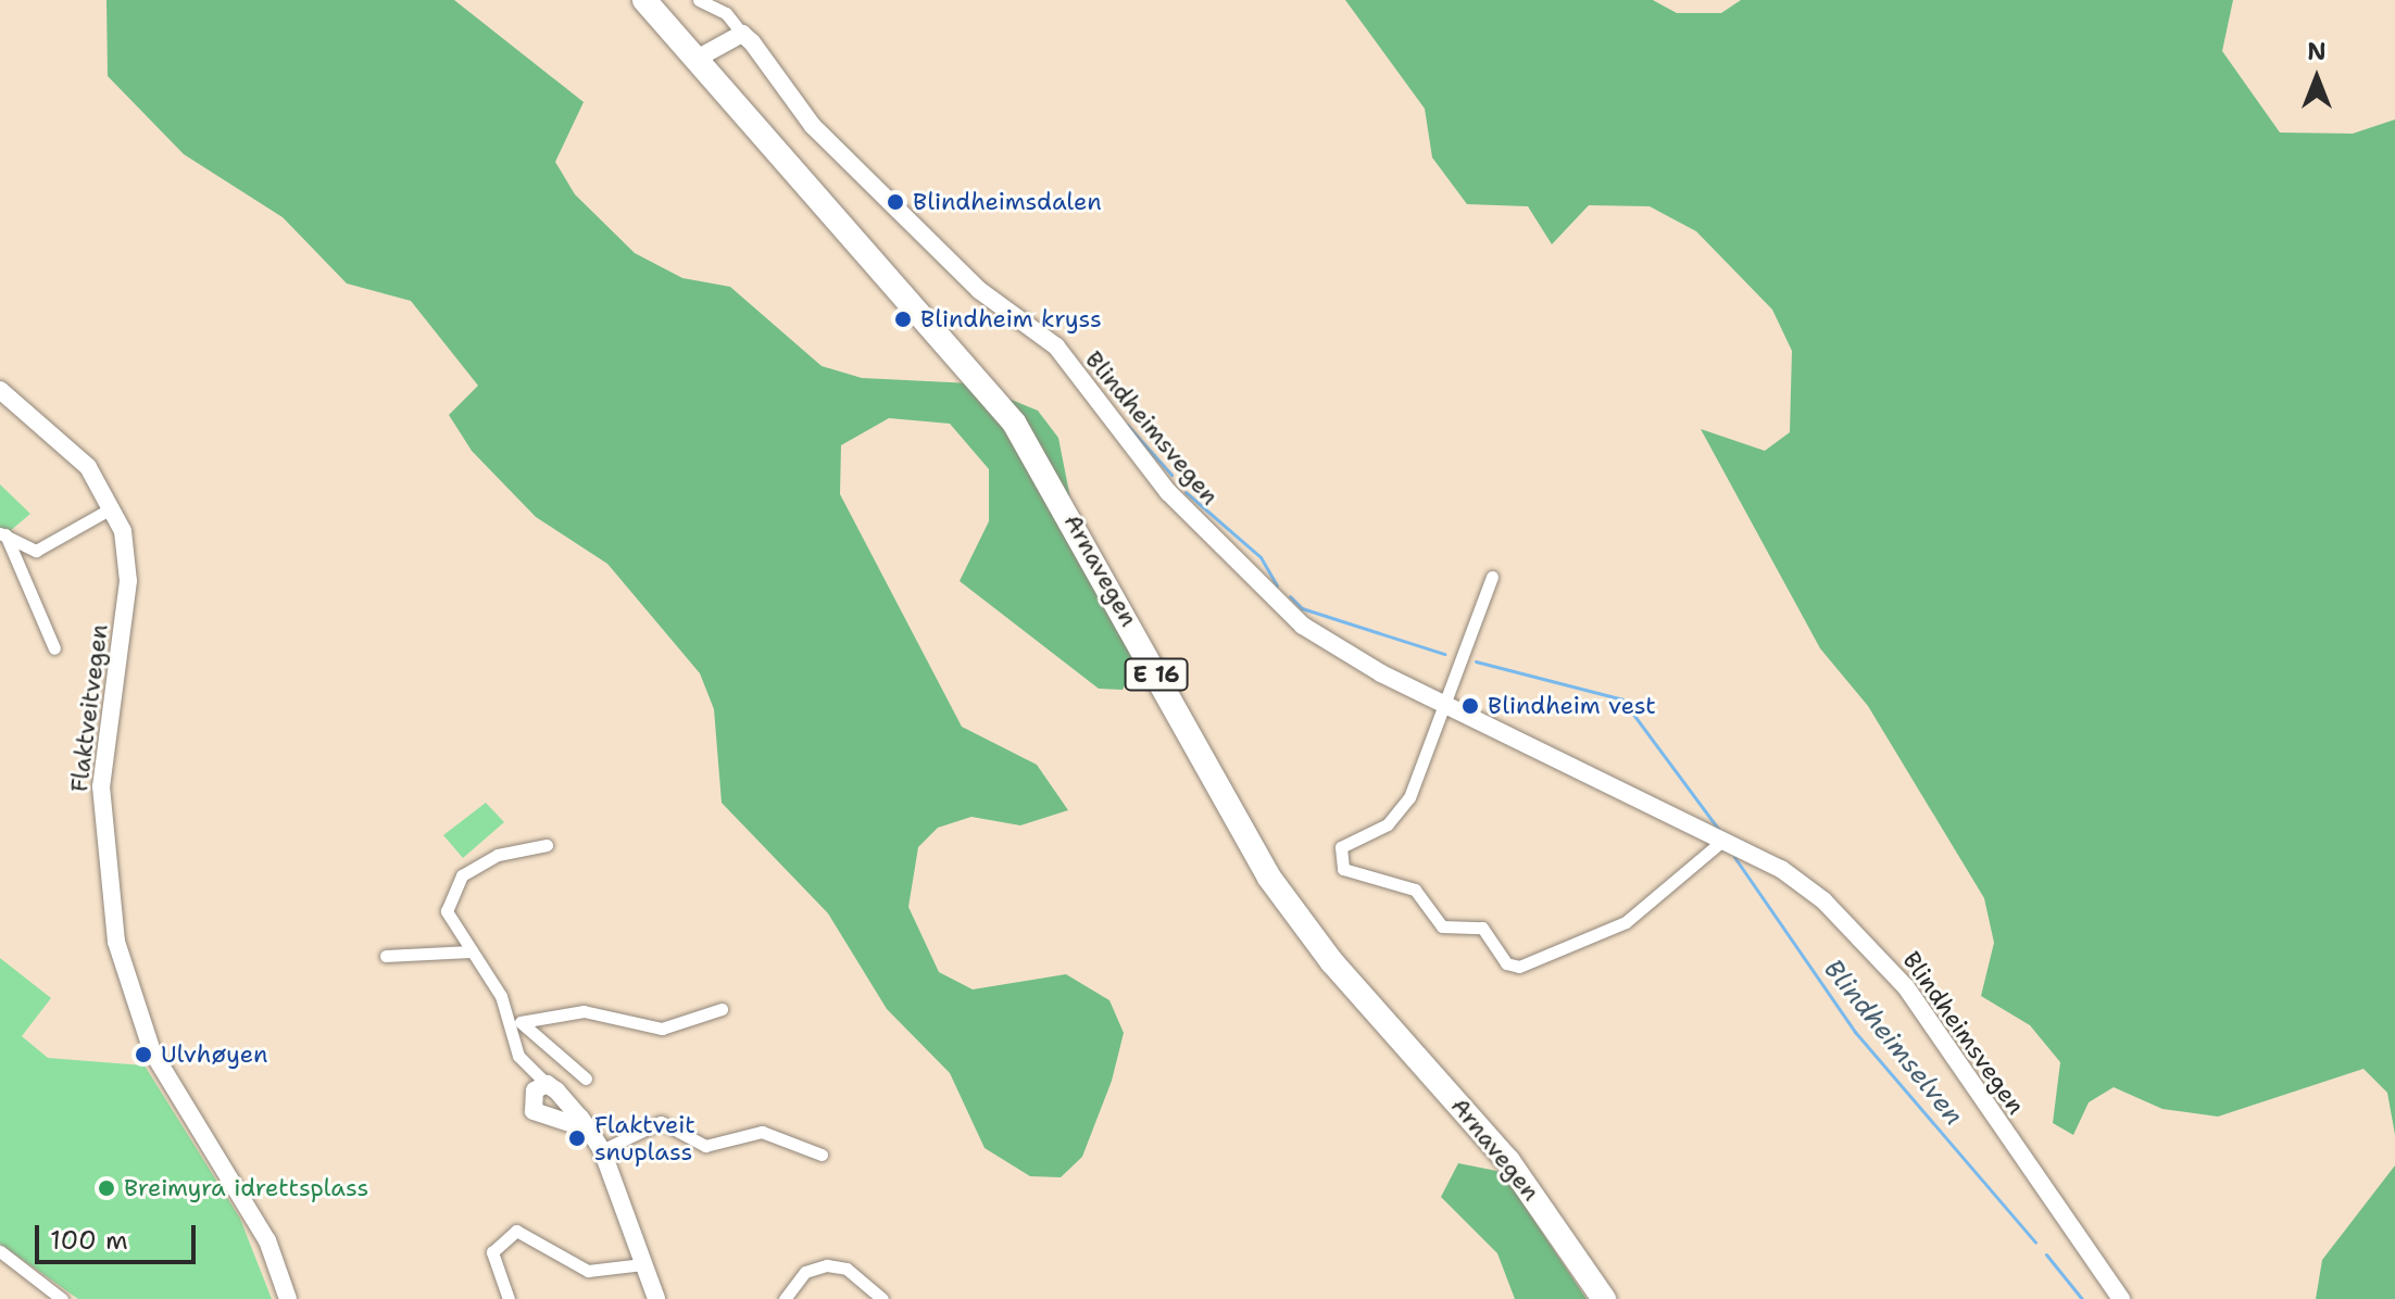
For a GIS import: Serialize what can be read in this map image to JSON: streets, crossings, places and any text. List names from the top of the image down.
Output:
{
  "streets": {
    "highway": ["Arnavegen", "E 16"],
    "street": ["Blindheimsvegen", "Flaktveitvegen"]
  },
  "water": ["Blindheimselven"],
  "places": [
    "Blindheimsdalen",
    "Blindheim kryss",
    "Blindheim vest",
    "Ulvhøyen",
    "Flaktveit snuplass",
    "Breimyra idrettsplass"
  ],
  "scale_bar": "100 m",
  "north": "top"
}
